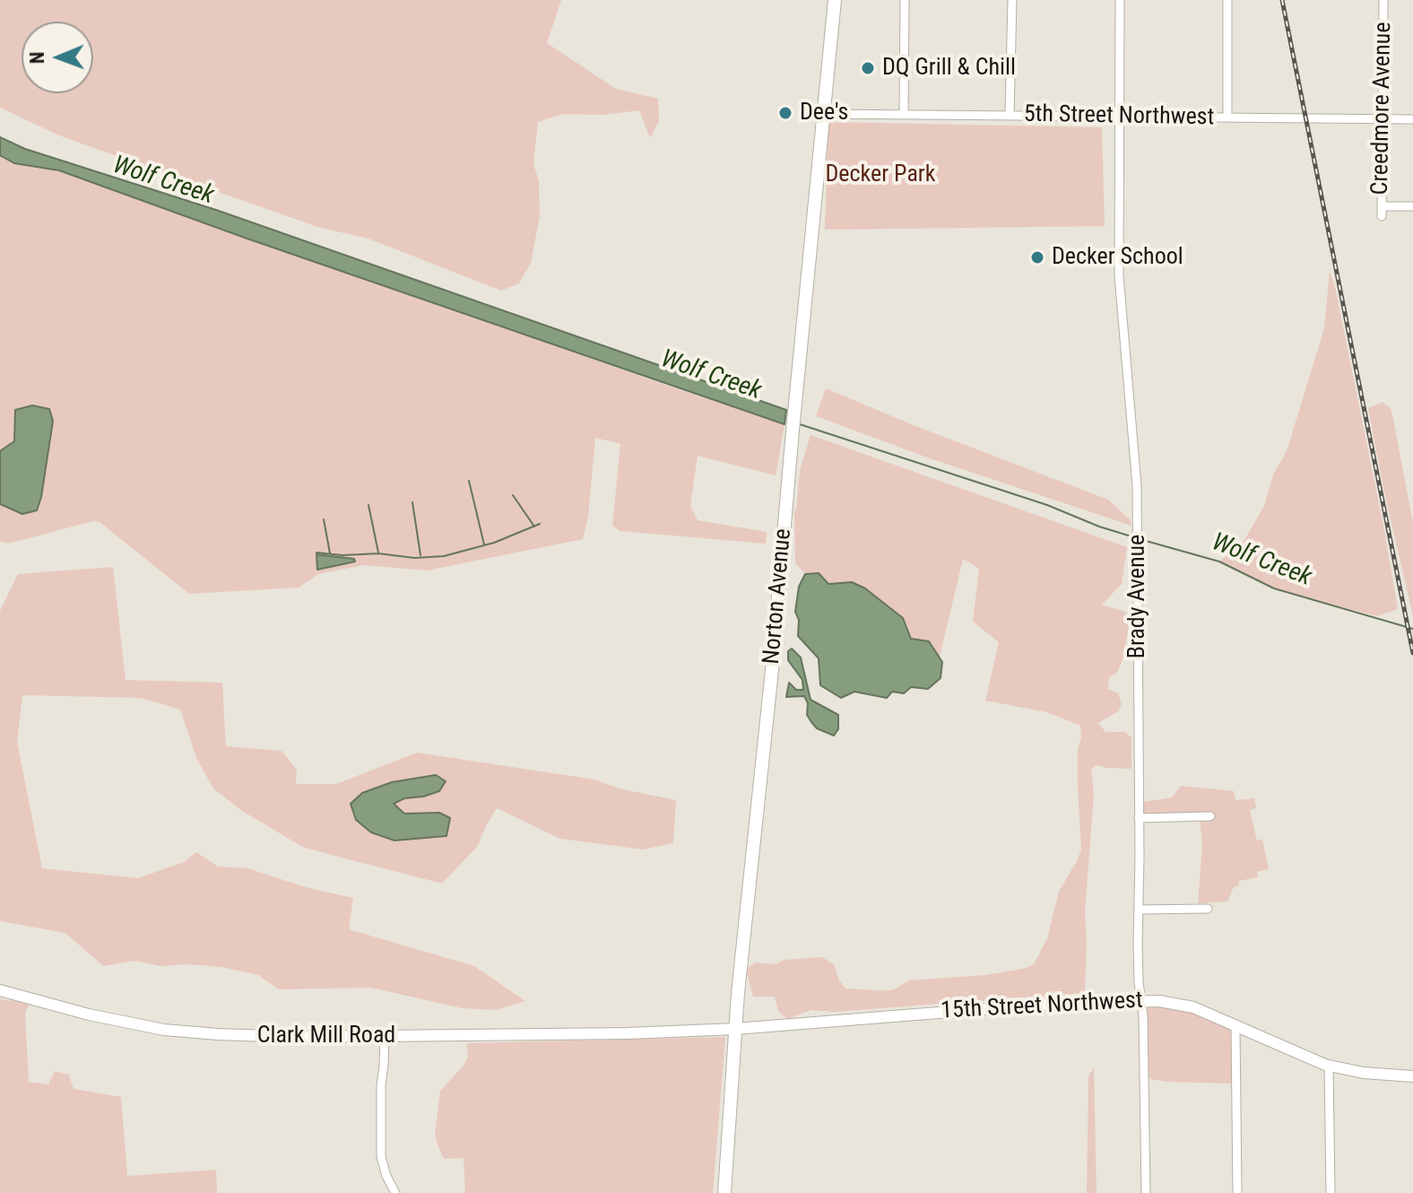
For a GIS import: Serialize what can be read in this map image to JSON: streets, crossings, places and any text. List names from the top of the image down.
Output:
{
  "streets": {
    "main road": ["Norton Avenue"],
    "street": [
      "Creedmore Avenue",
      "5th Street Northwest",
      "Brady Avenue",
      "15th Street Northwest",
      "Clark Mill Road"
    ]
  },
  "crossings": [
    ["Creedmore Avenue", "5th Street Northwest"],
    ["5th Street Northwest", "Norton Avenue"],
    ["5th Street Northwest", "Brady Avenue"],
    ["Norton Avenue", "15th Street Northwest"],
    ["Brady Avenue", "15th Street Northwest"],
    ["15th Street Northwest", "Clark Mill Road"]
  ],
  "water": ["Wolf Creek"],
  "parks": ["Decker Park"],
  "places": ["DQ Grill & Chill", "Dee's", "Decker School"],
  "north": "left"
}
